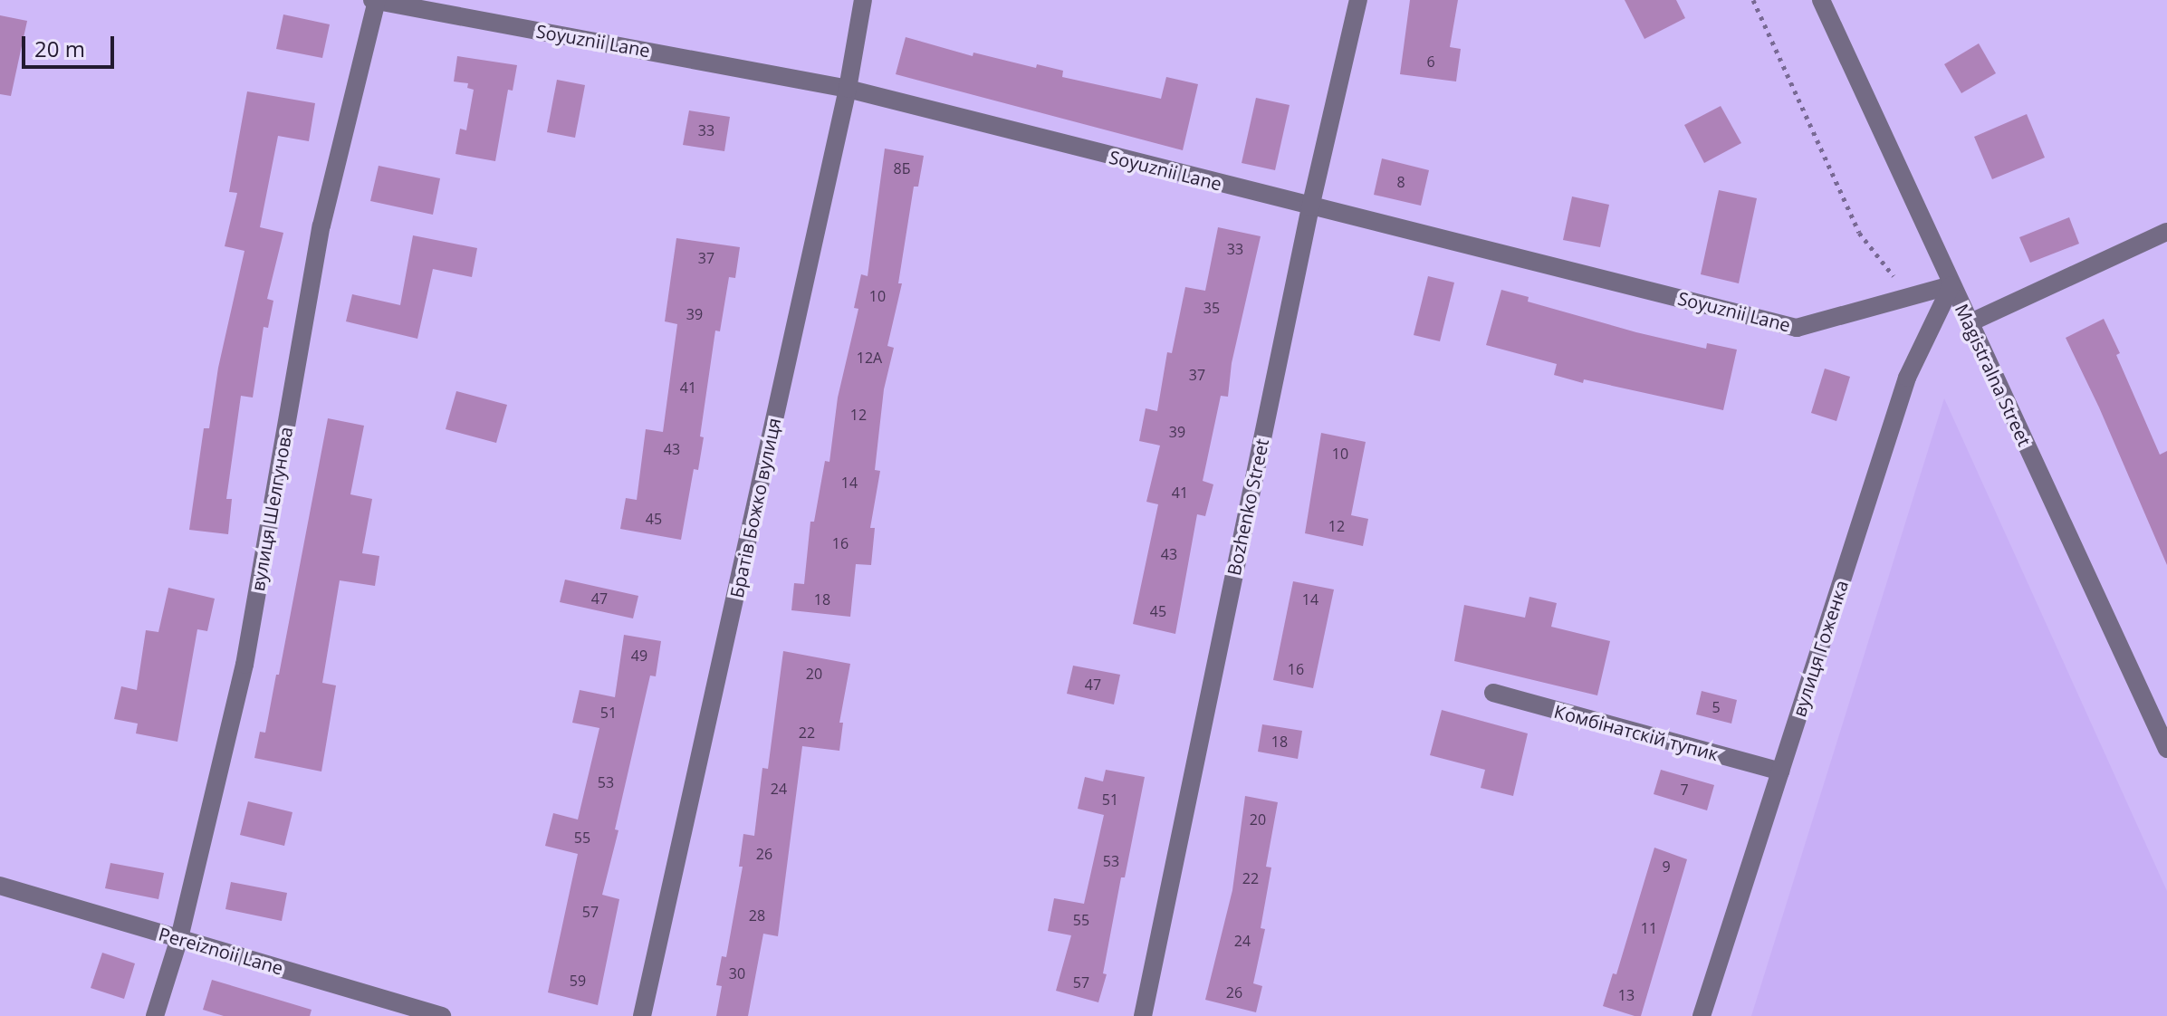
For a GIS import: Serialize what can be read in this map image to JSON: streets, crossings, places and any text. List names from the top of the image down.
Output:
{
  "streets": {
    "street": [
      "Soyuznii Lane",
      "Magistralna Street",
      "Bozhenko Street",
      "Братів Божко вулиця",
      "вулиця Шелгунова",
      "вулиця Гоженка",
      "Комбінатскій тупик",
      "Pereiznoii Lane"
    ]
  },
  "crossings": [
    ["Soyuznii Lane", "Magistralna Street"],
    ["Soyuznii Lane", "Bozhenko Street"],
    ["Soyuznii Lane", "Братів Божко вулиця"],
    ["Soyuznii Lane", "вулиця Шелгунова"],
    ["Soyuznii Lane", "вулиця Гоженка"],
    ["Magistralna Street", "вулиця Гоженка"],
    ["вулиця Шелгунова", "Pereiznoii Lane"],
    ["вулиця Гоженка", "Комбінатскій тупик"]
  ],
  "house_numbers": [
    "6",
    "33",
    "8Б",
    "8",
    "33",
    "37",
    "10",
    "35",
    "39",
    "12А",
    "37",
    "41",
    "12",
    "39",
    "43",
    "10",
    "14",
    "41",
    "45",
    "12",
    "16",
    "43",
    "47",
    "18",
    "14",
    "45",
    "49",
    "16",
    "20",
    "47",
    "5",
    "51",
    "22",
    "18",
    "53",
    "24",
    "7",
    "51",
    "20",
    "55",
    "26",
    "53",
    "9",
    "22",
    "57",
    "28",
    "55",
    "11",
    "24",
    "30",
    "59",
    "57",
    "26",
    "13"
  ],
  "scale_bar": "20 m"
}
